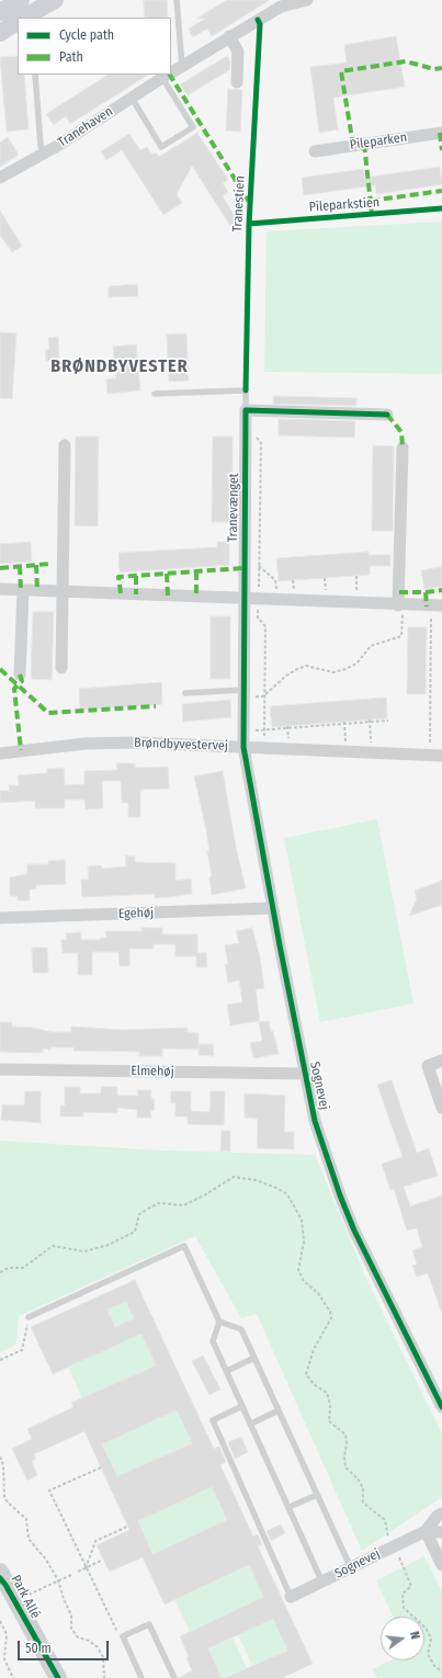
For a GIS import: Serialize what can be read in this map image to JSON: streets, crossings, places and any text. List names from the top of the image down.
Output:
{
  "streets": {
    "street": [
      "Tranehaven",
      "Pileparken",
      "Tranevænget",
      "Brøndbyvestervej",
      "Egehøj",
      "Elmehøj",
      "Sognevej",
      "Park Allé"
    ],
    "cycle path": ["Tranestien"]
  },
  "crossings": [
    ["Tranevænget", "Brøndbyvestervej"],
    ["Tranevænget", "Sognevej"],
    ["Brøndbyvestervej", "Sognevej"],
    ["Egehøj", "Sognevej"],
    ["Elmehøj", "Sognevej"]
  ],
  "districts": ["BRØNDBYVESTER"],
  "legend": ["Cycle path", "Path"],
  "scale_bar": "50 m",
  "north": "right"
}
